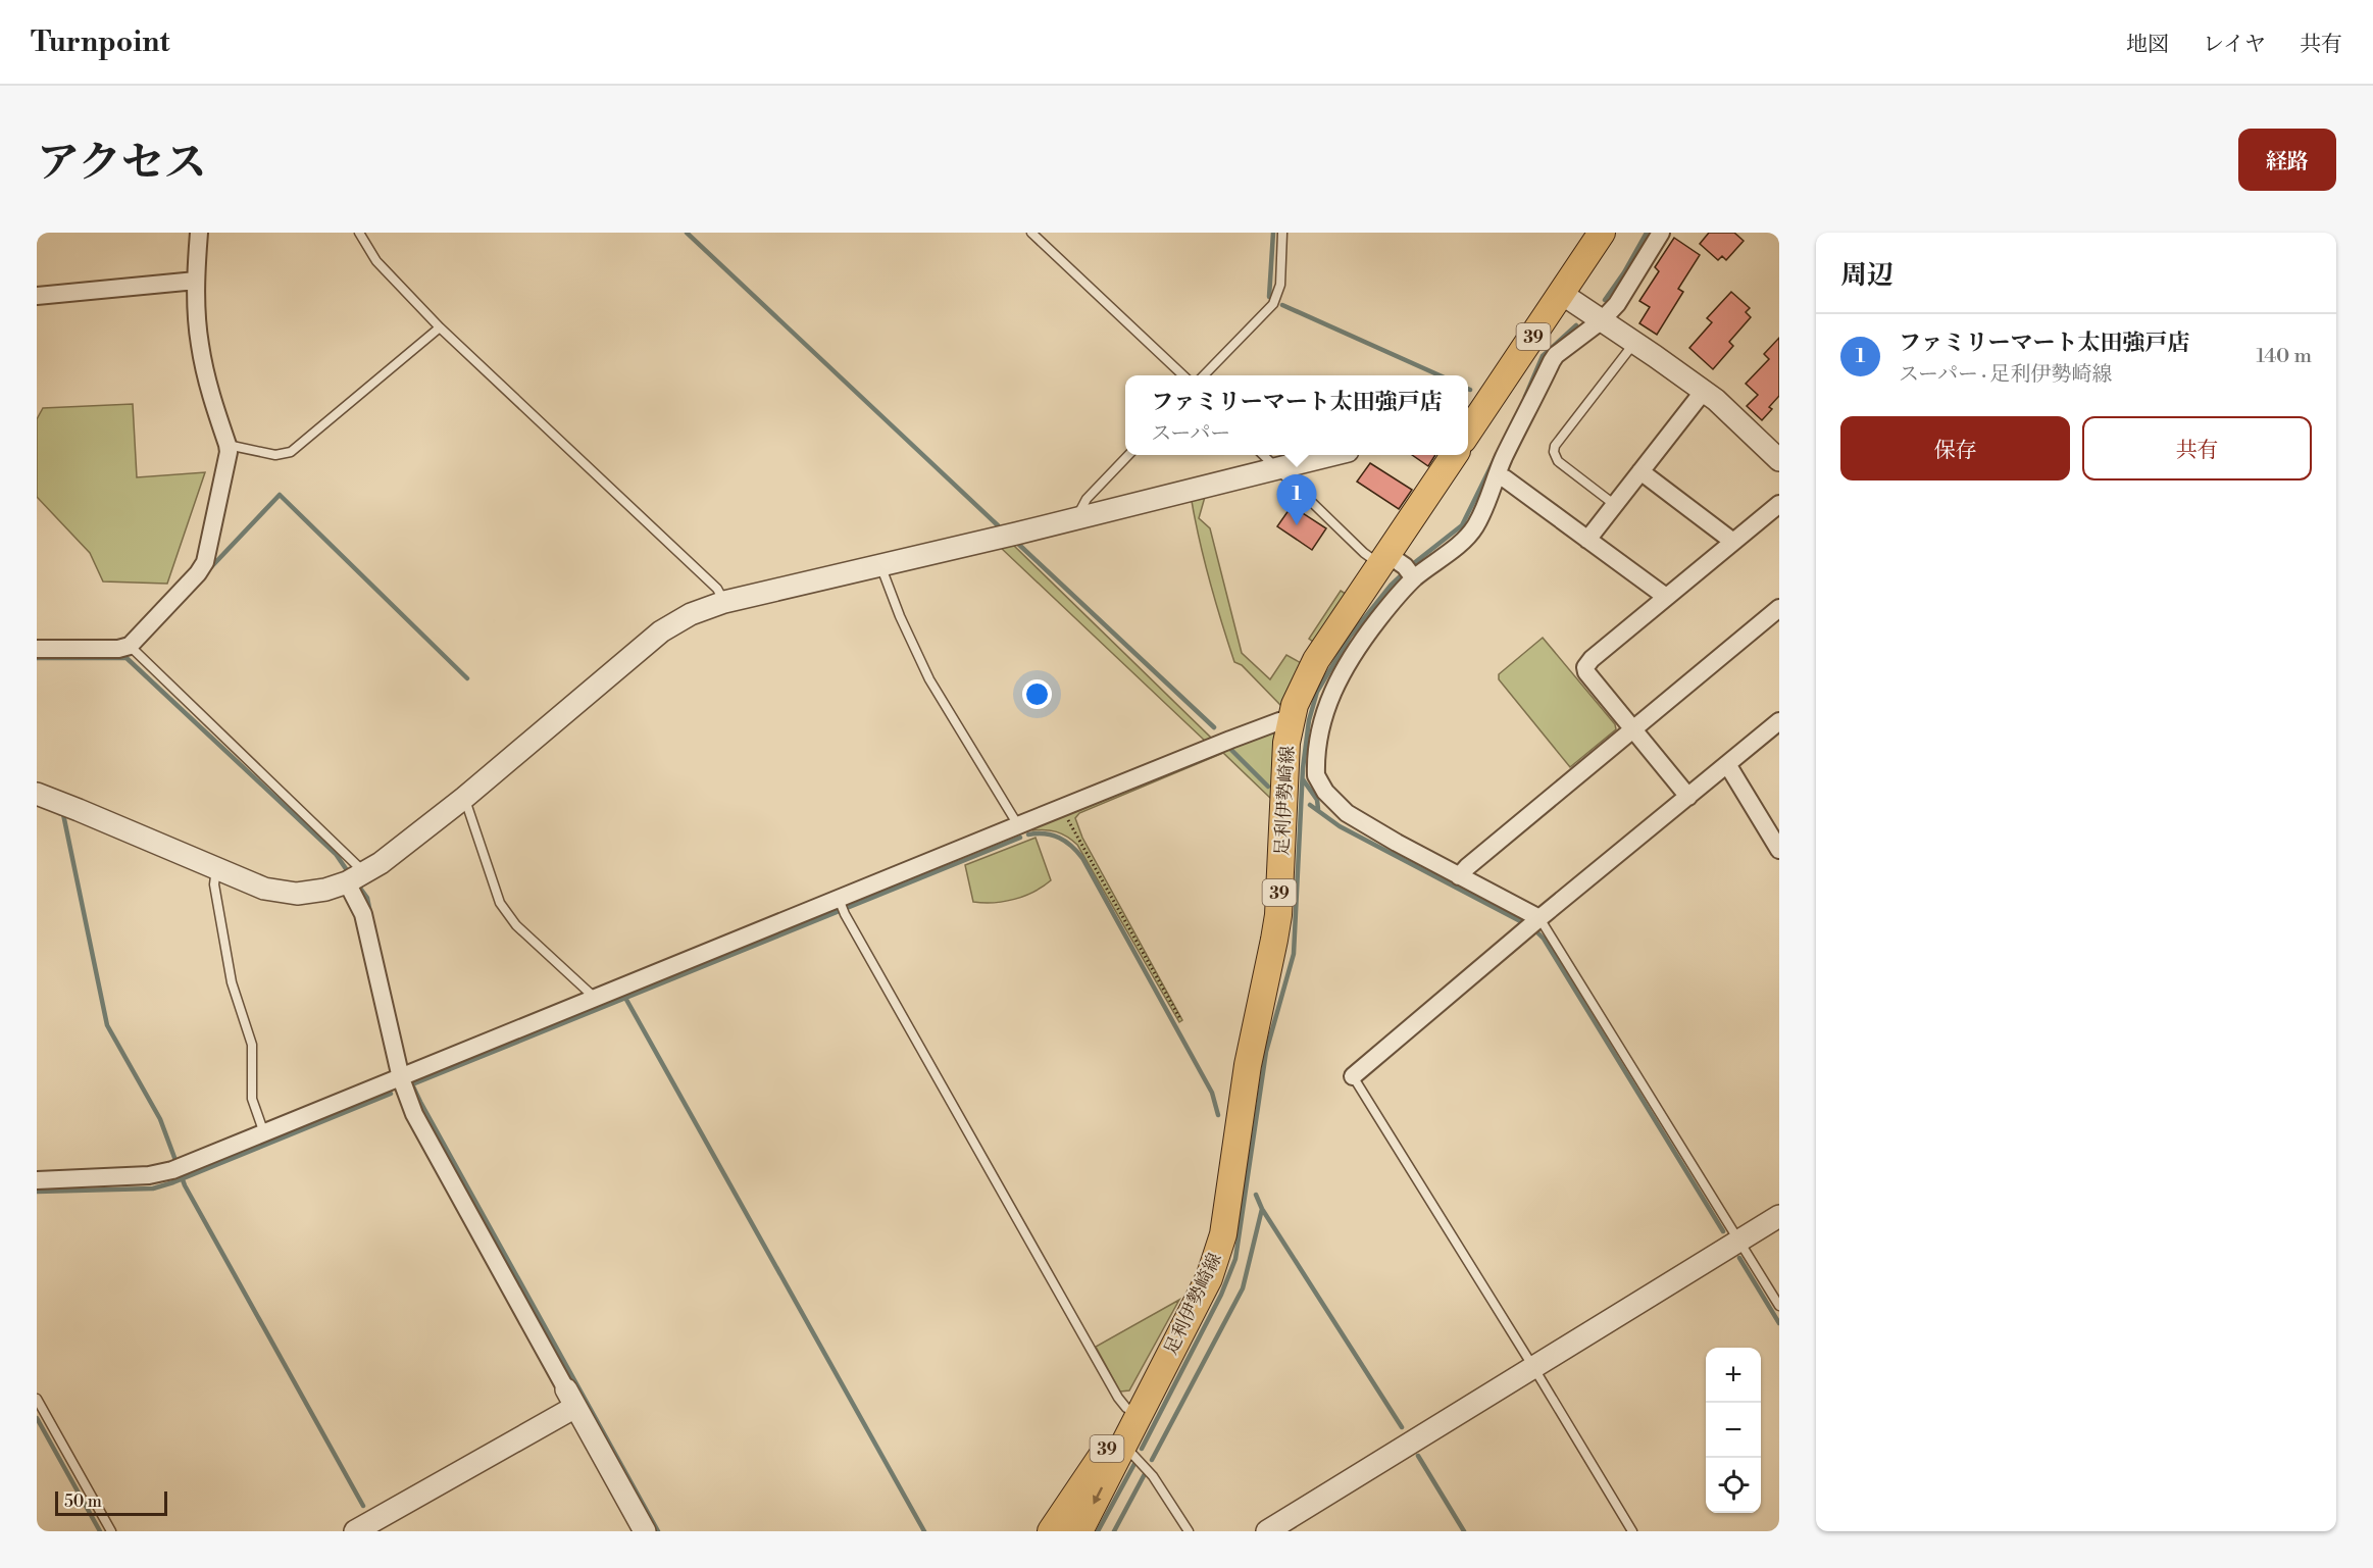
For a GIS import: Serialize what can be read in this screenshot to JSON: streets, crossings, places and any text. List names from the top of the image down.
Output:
{
  "streets": {
    "main road": ["39", "足利伊勢崎線"]
  },
  "scale_bar": "50 m",
  "page": {
    "header": "Turnpoint",
    "nav": ["地図", "レイヤ", "共有"],
    "title": "アクセス",
    "buttons": [
      "経路",
      ["保存", "共有"]
    ],
    "heading": "周辺",
    "list": [
      {
        "mark": "1",
        "name": "ファミリーマート太田強戸店",
        "note": "スーパー · 足利伊勢崎線",
        "value": "140 m"
      }
    ],
    "popup": ["ファミリーマート太田強戸店", "スーパー"],
    "pins": "1",
    "map_buttons": ["+", "−"],
    "scale": "50 m"
  }
}
